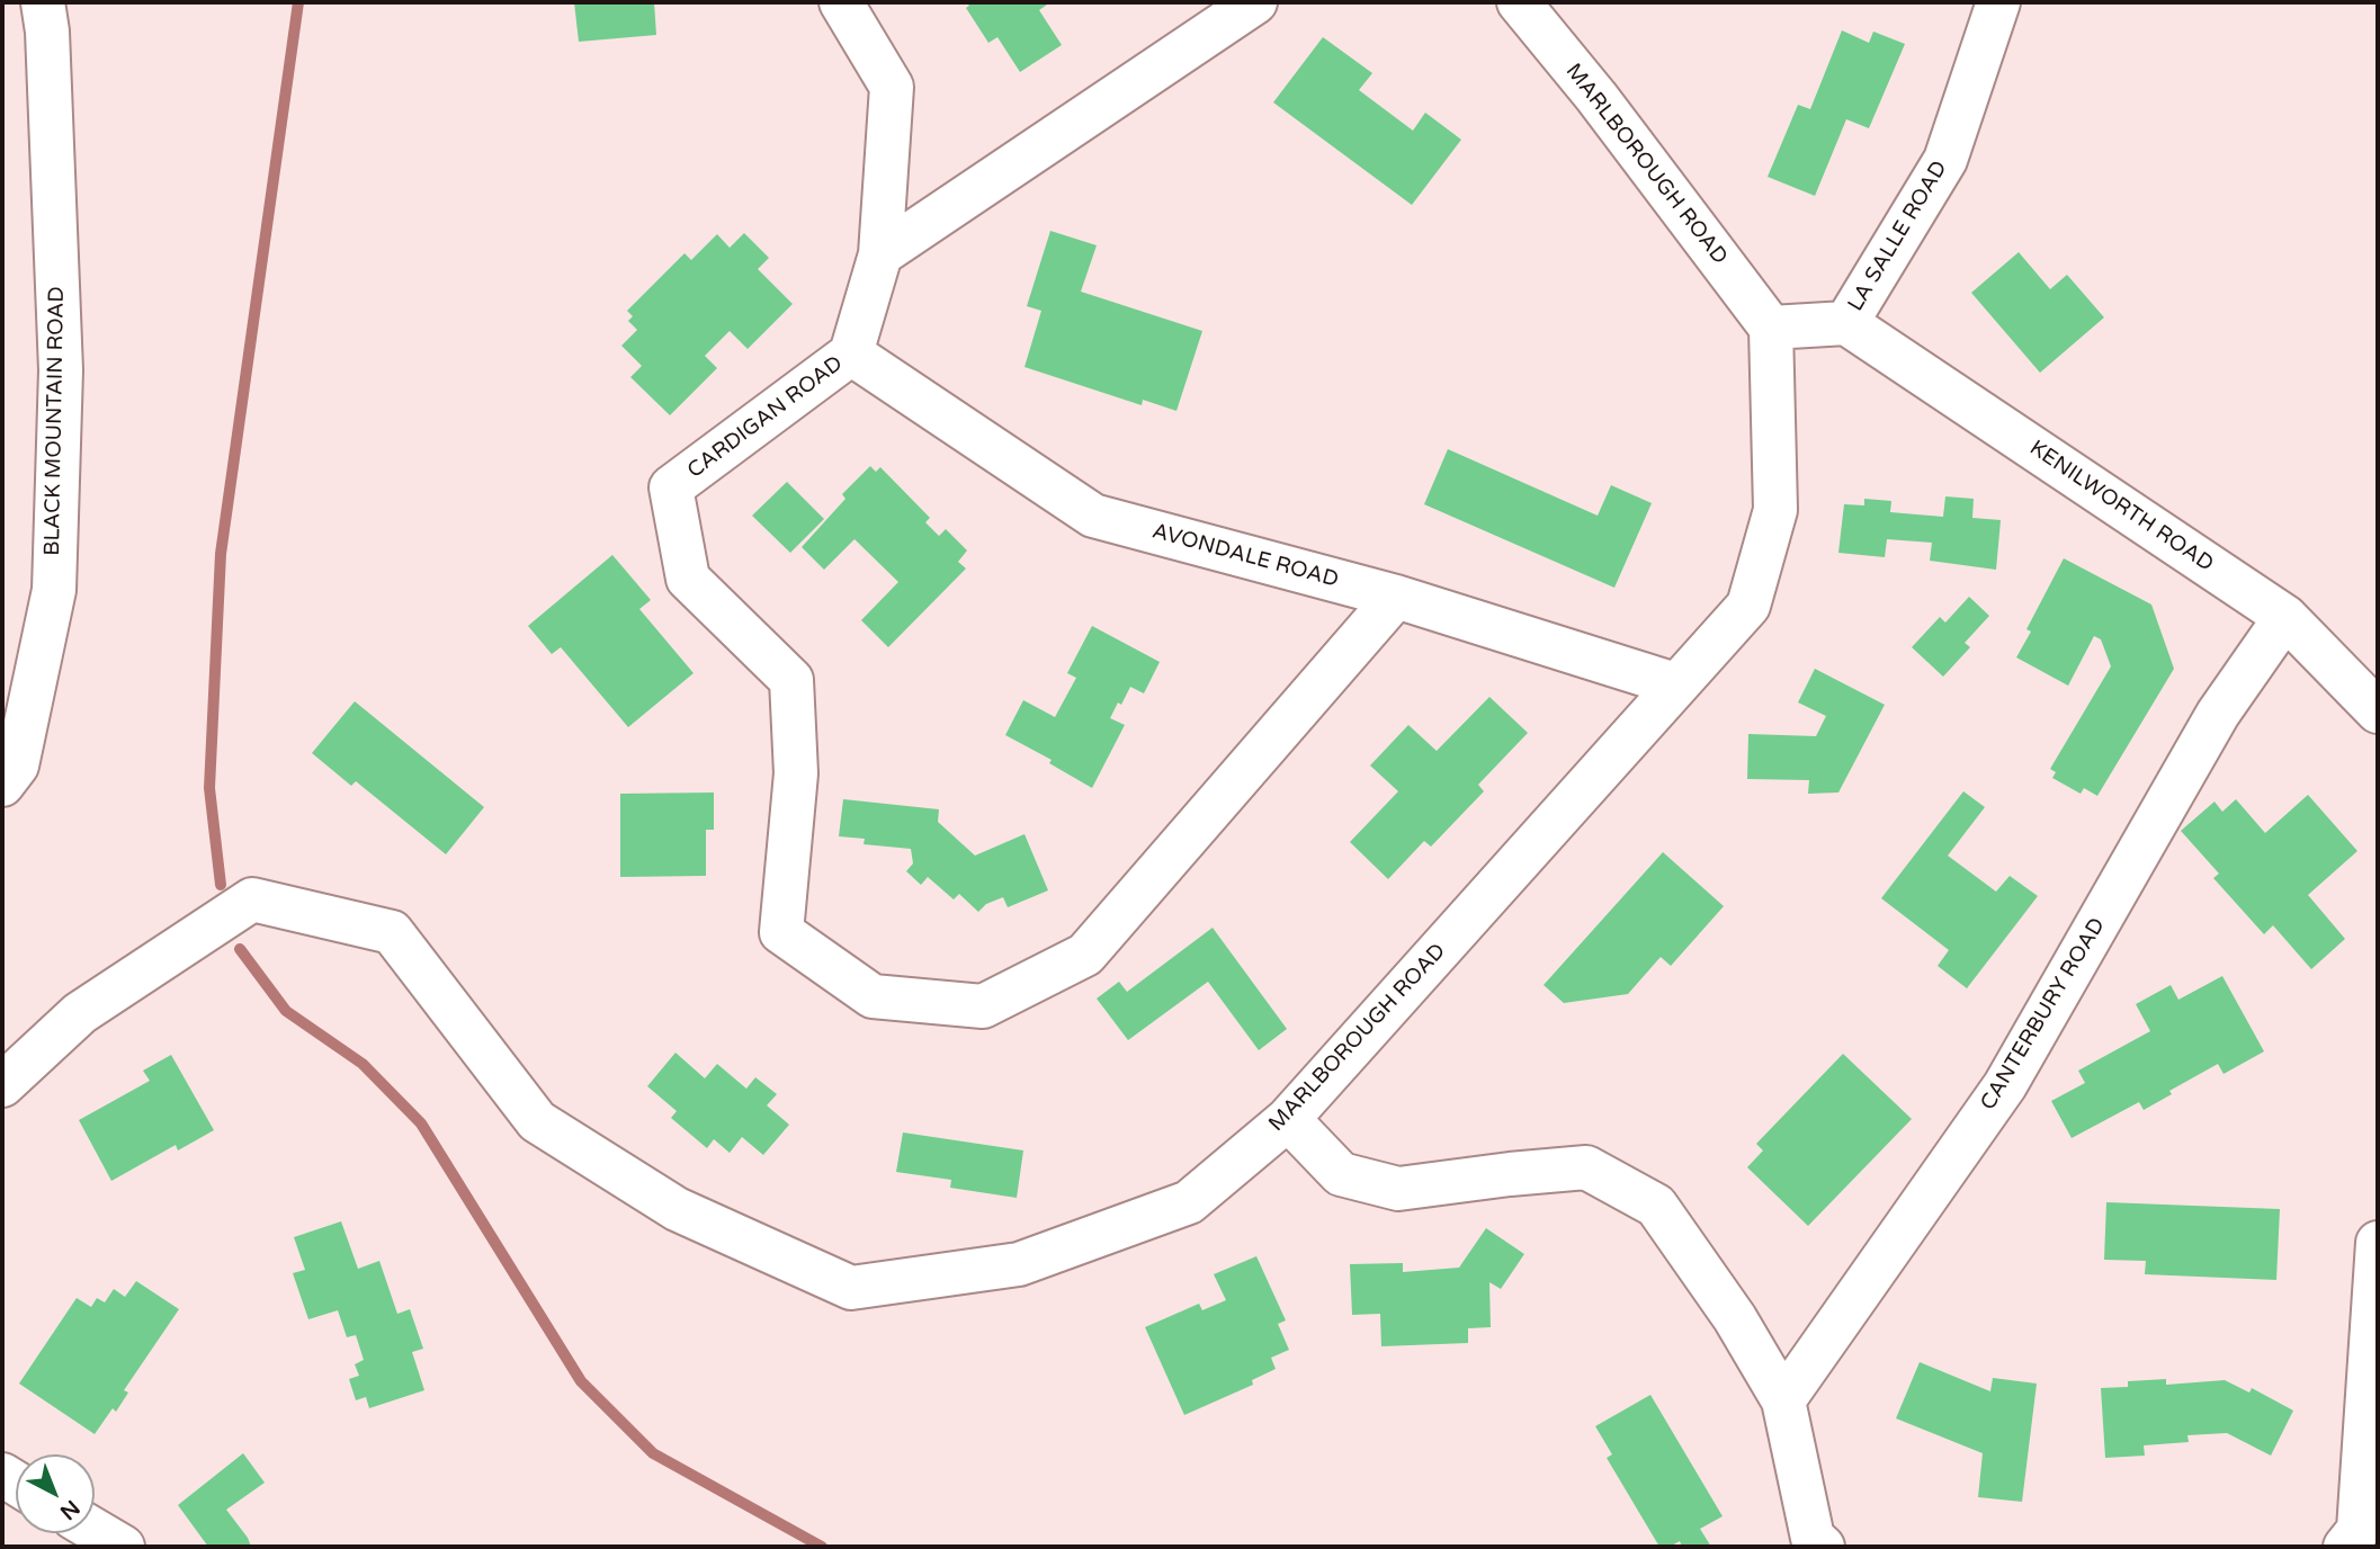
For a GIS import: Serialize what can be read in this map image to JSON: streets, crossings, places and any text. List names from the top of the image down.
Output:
{
  "streets": {
    "street": [
      "MARLBOROUGH ROAD",
      "LA SALLE ROAD",
      "CARDIGAN ROAD",
      "BLACK MOUNTAIN ROAD",
      "KENILWORTH ROAD",
      "AVONDALE ROAD",
      "CANTERBURY ROAD"
    ]
  },
  "crossings": [
    ["MARLBOROUGH ROAD", "LA SALLE ROAD"],
    ["MARLBOROUGH ROAD", "AVONDALE ROAD"],
    ["LA SALLE ROAD", "KENILWORTH ROAD"],
    ["CARDIGAN ROAD", "AVONDALE ROAD"],
    ["KENILWORTH ROAD", "CANTERBURY ROAD"]
  ],
  "north": "bottom right"
}
